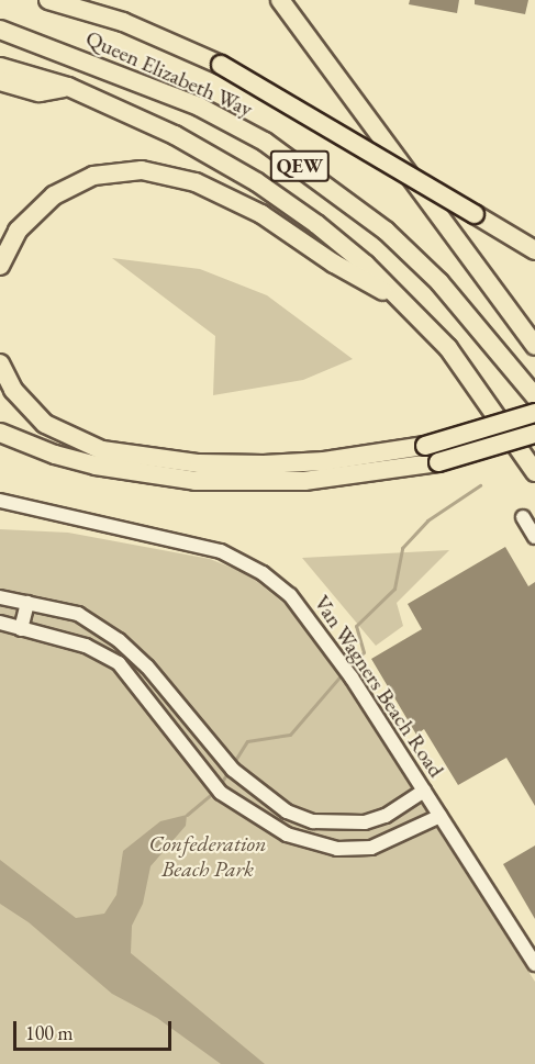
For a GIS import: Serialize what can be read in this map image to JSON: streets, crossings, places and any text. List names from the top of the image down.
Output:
{
  "streets": {
    "highway": ["Queen Elizabeth Way", "QEW"],
    "street": ["Van Wagners Beach Road"]
  },
  "parks": ["Confederation Beach Park"],
  "scale_bar": "100 m"
}
